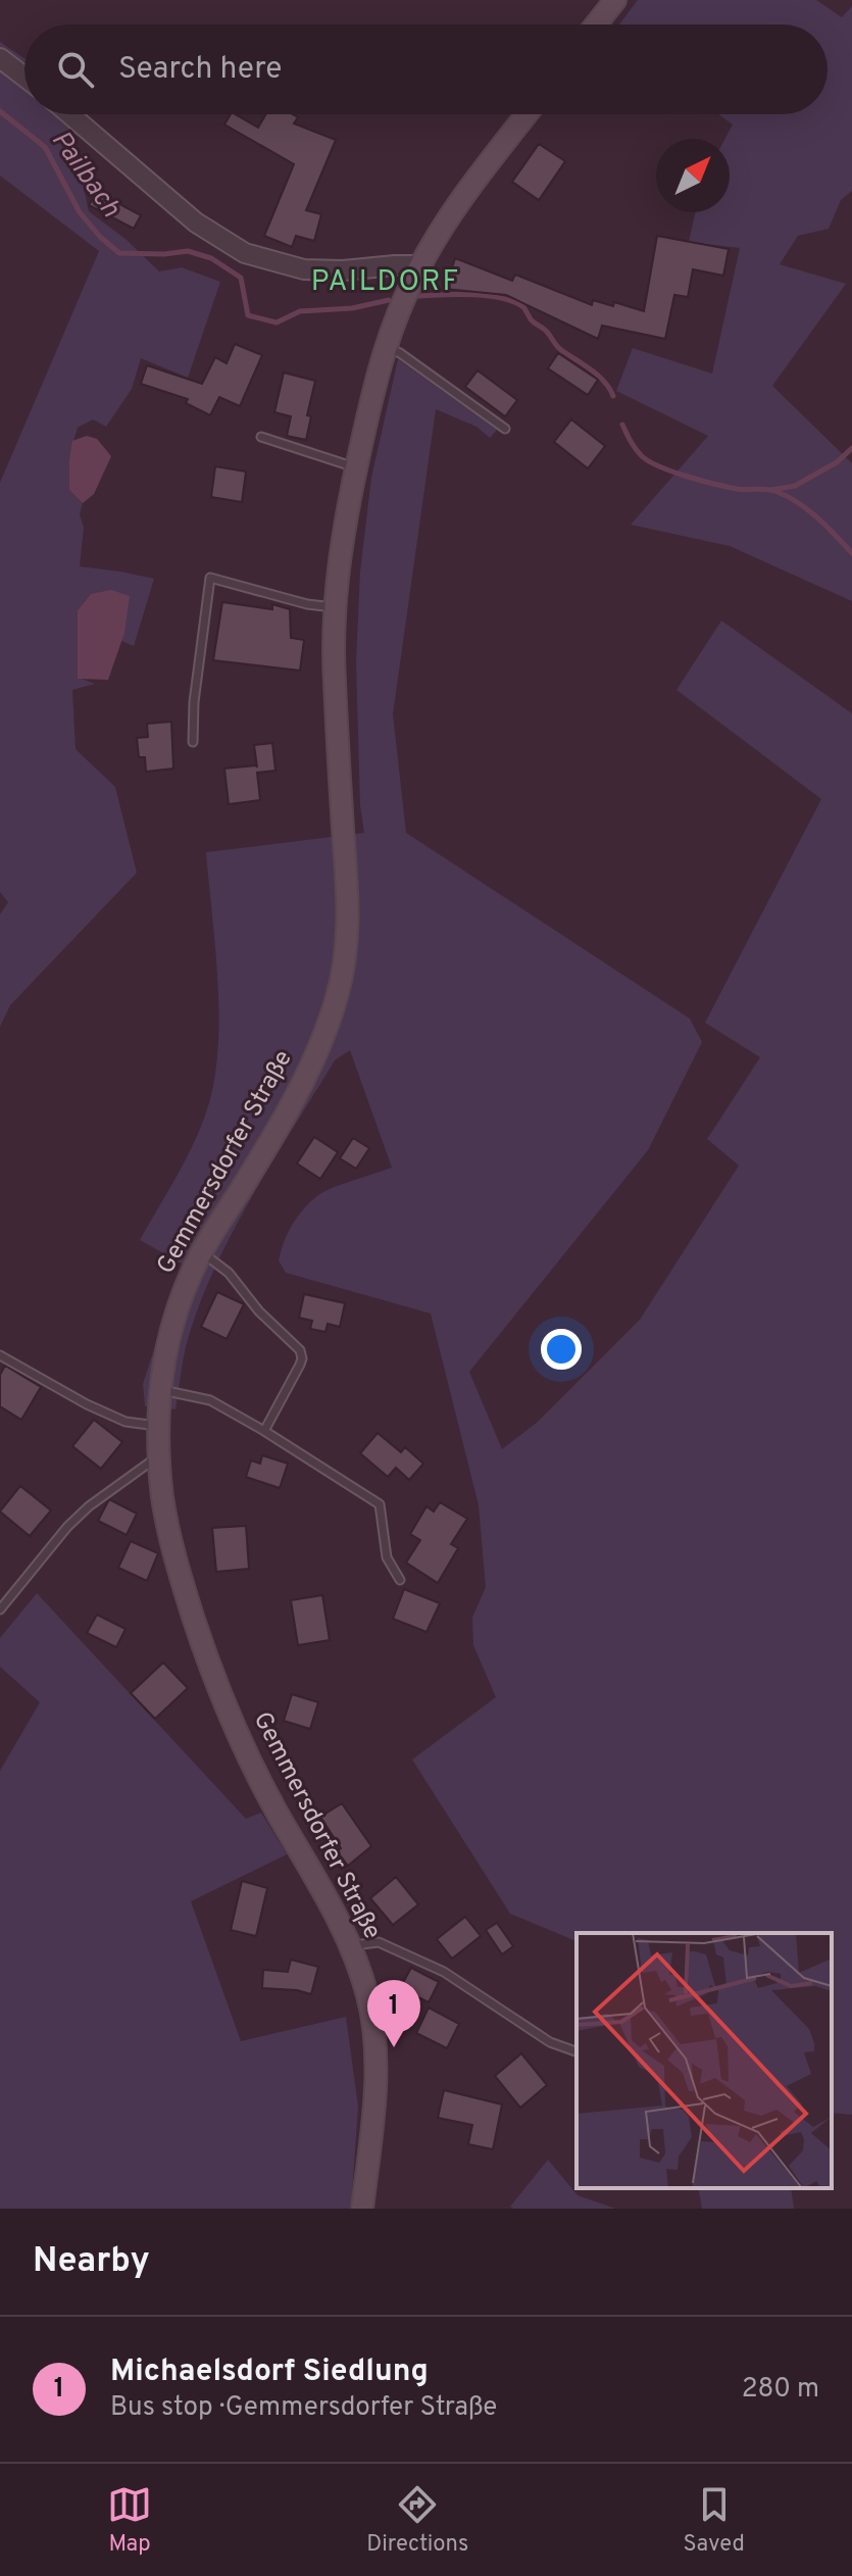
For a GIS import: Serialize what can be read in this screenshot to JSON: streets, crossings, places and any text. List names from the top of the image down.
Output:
{
  "streets": {
    "main road": ["Gemmersdorfer Straße"]
  },
  "districts": ["PAILDORF"],
  "water": ["Pailbach"],
  "north": "top right",
  "page": {
    "search": "Search here",
    "pins": "1",
    "heading": "Nearby",
    "list": [
      {
        "mark": "1",
        "name": "Michaelsdorf Siedlung",
        "note": "Bus stop · Gemmersdorfer Straße",
        "value": "280 m"
      }
    ],
    "nav": ["Map", "Directions", "Saved"]
  }
}
